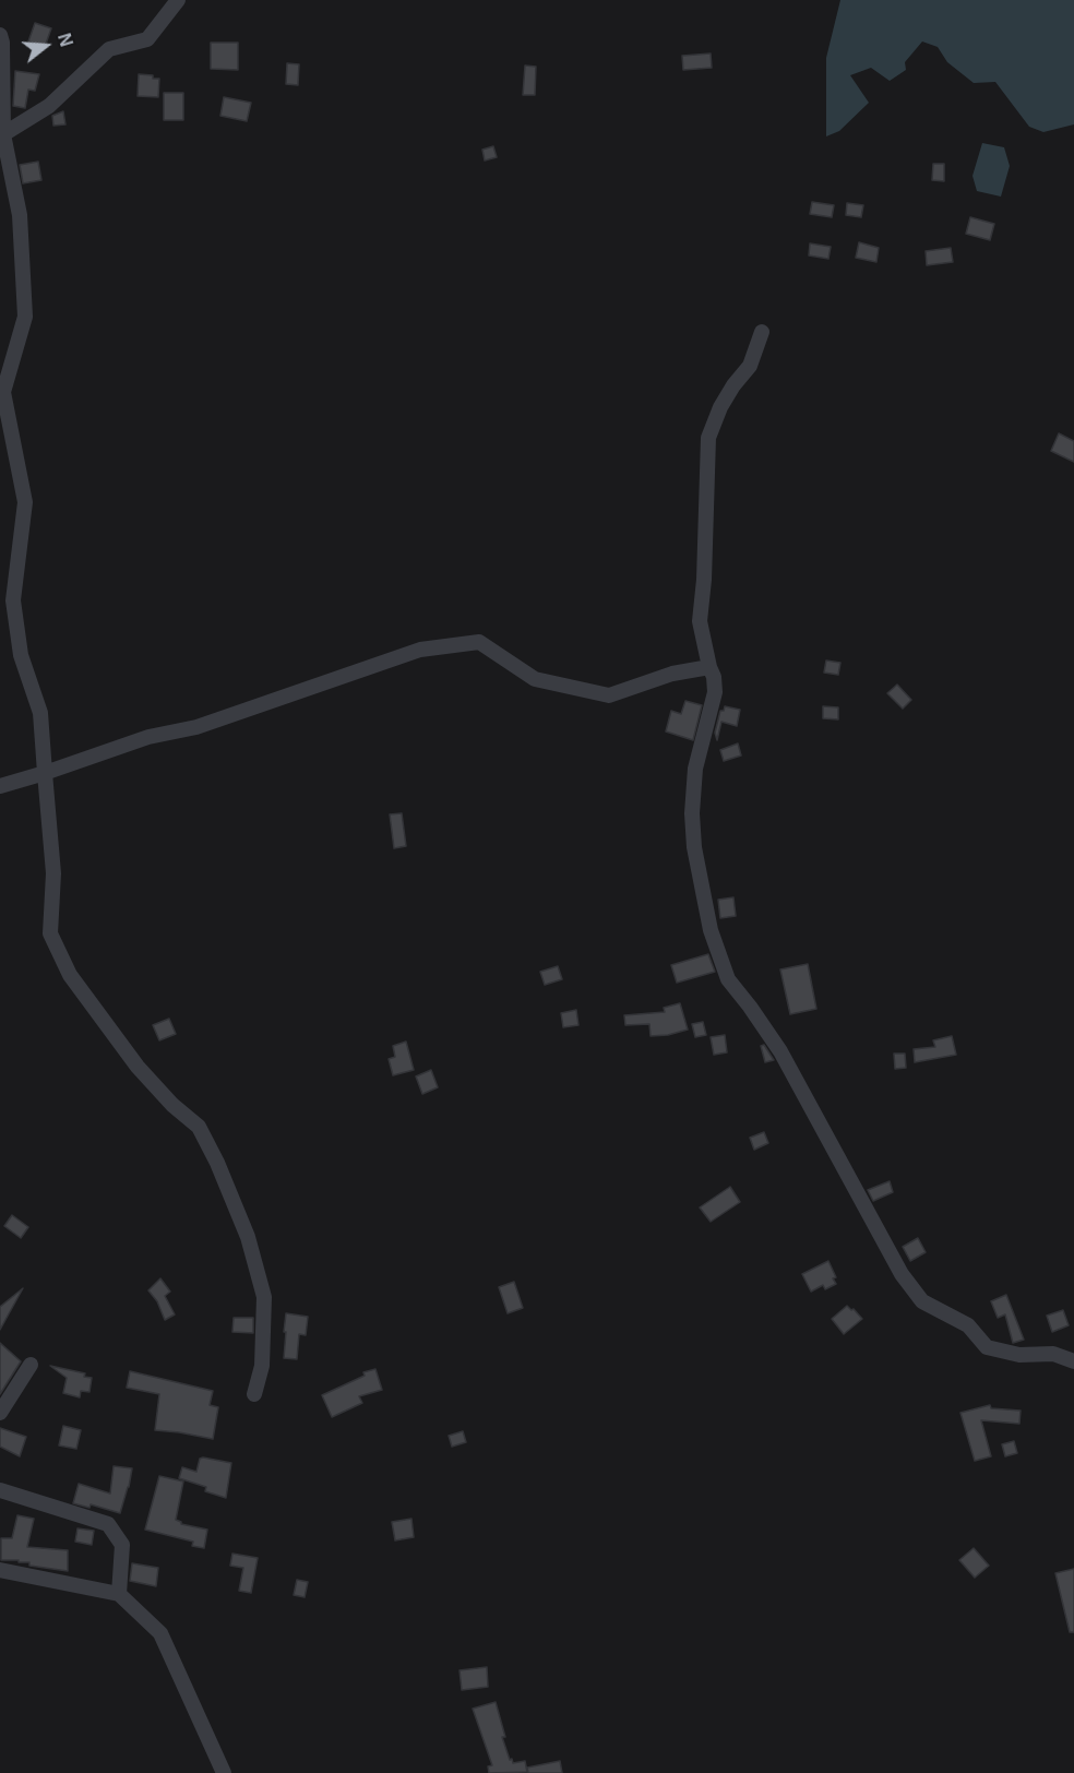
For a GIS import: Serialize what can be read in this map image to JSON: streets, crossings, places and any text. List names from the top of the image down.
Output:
{
  "north": "right"
}
